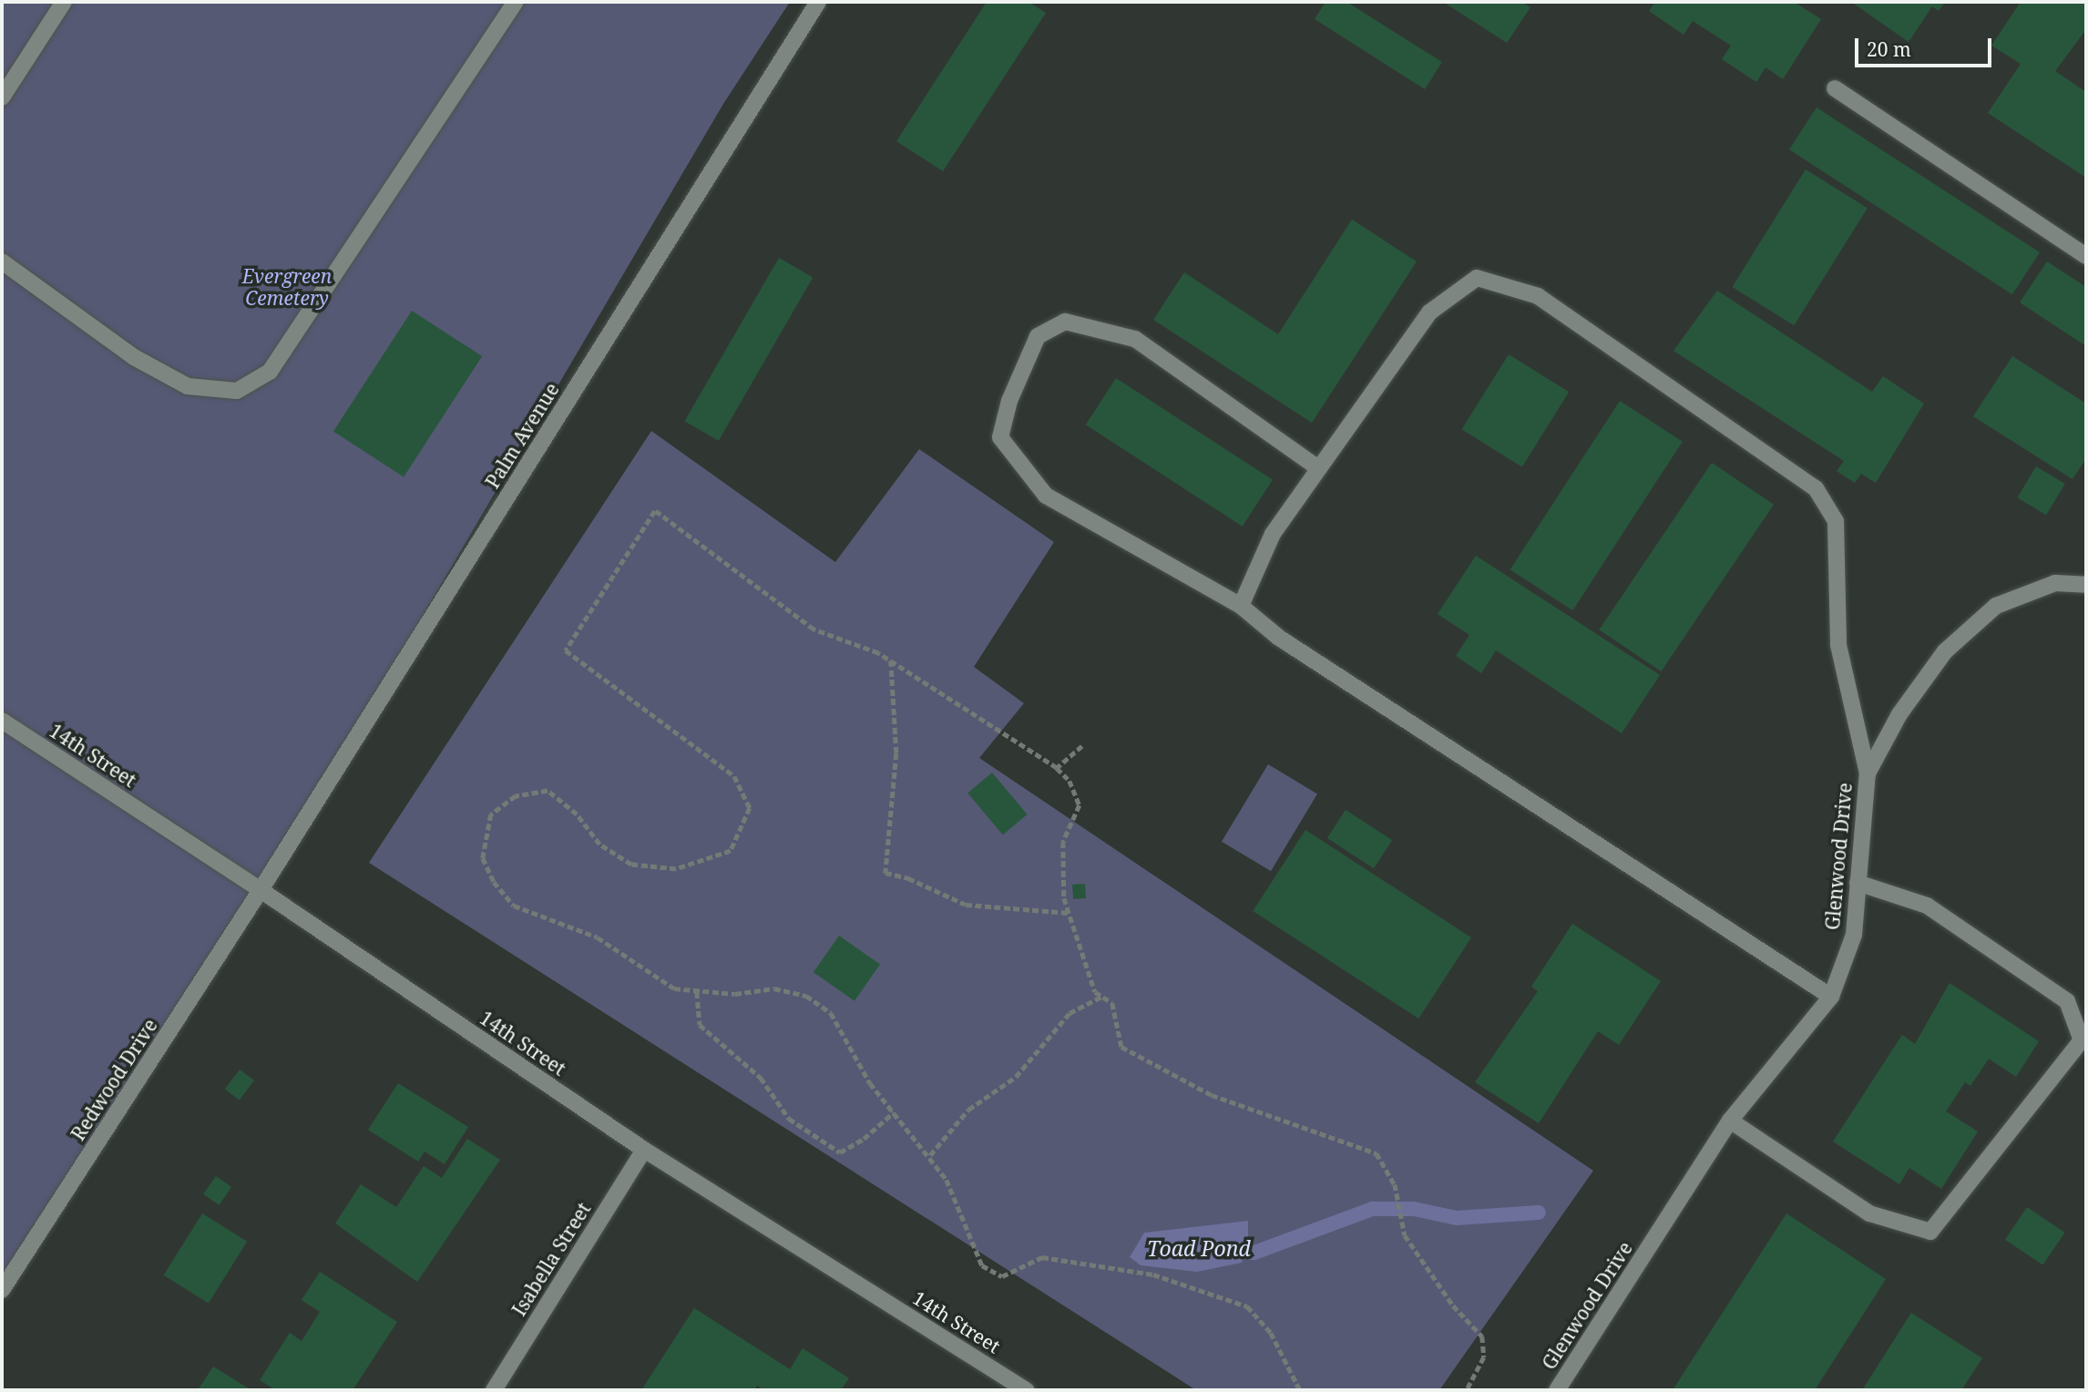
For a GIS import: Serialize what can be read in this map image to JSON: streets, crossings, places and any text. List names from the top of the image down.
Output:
{
  "streets": {
    "street": [
      "Palm Avenue",
      "14th Street",
      "Glenwood Drive",
      "Redwood Drive",
      "Isabella Street"
    ]
  },
  "crossings": [
    ["Palm Avenue", "14th Street"],
    ["Palm Avenue", "Redwood Drive"],
    ["14th Street", "Redwood Drive"],
    ["14th Street", "Isabella Street"]
  ],
  "water": ["Toad Pond"],
  "parks": ["Evergreen Cemetery"],
  "scale_bar": "20 m"
}
